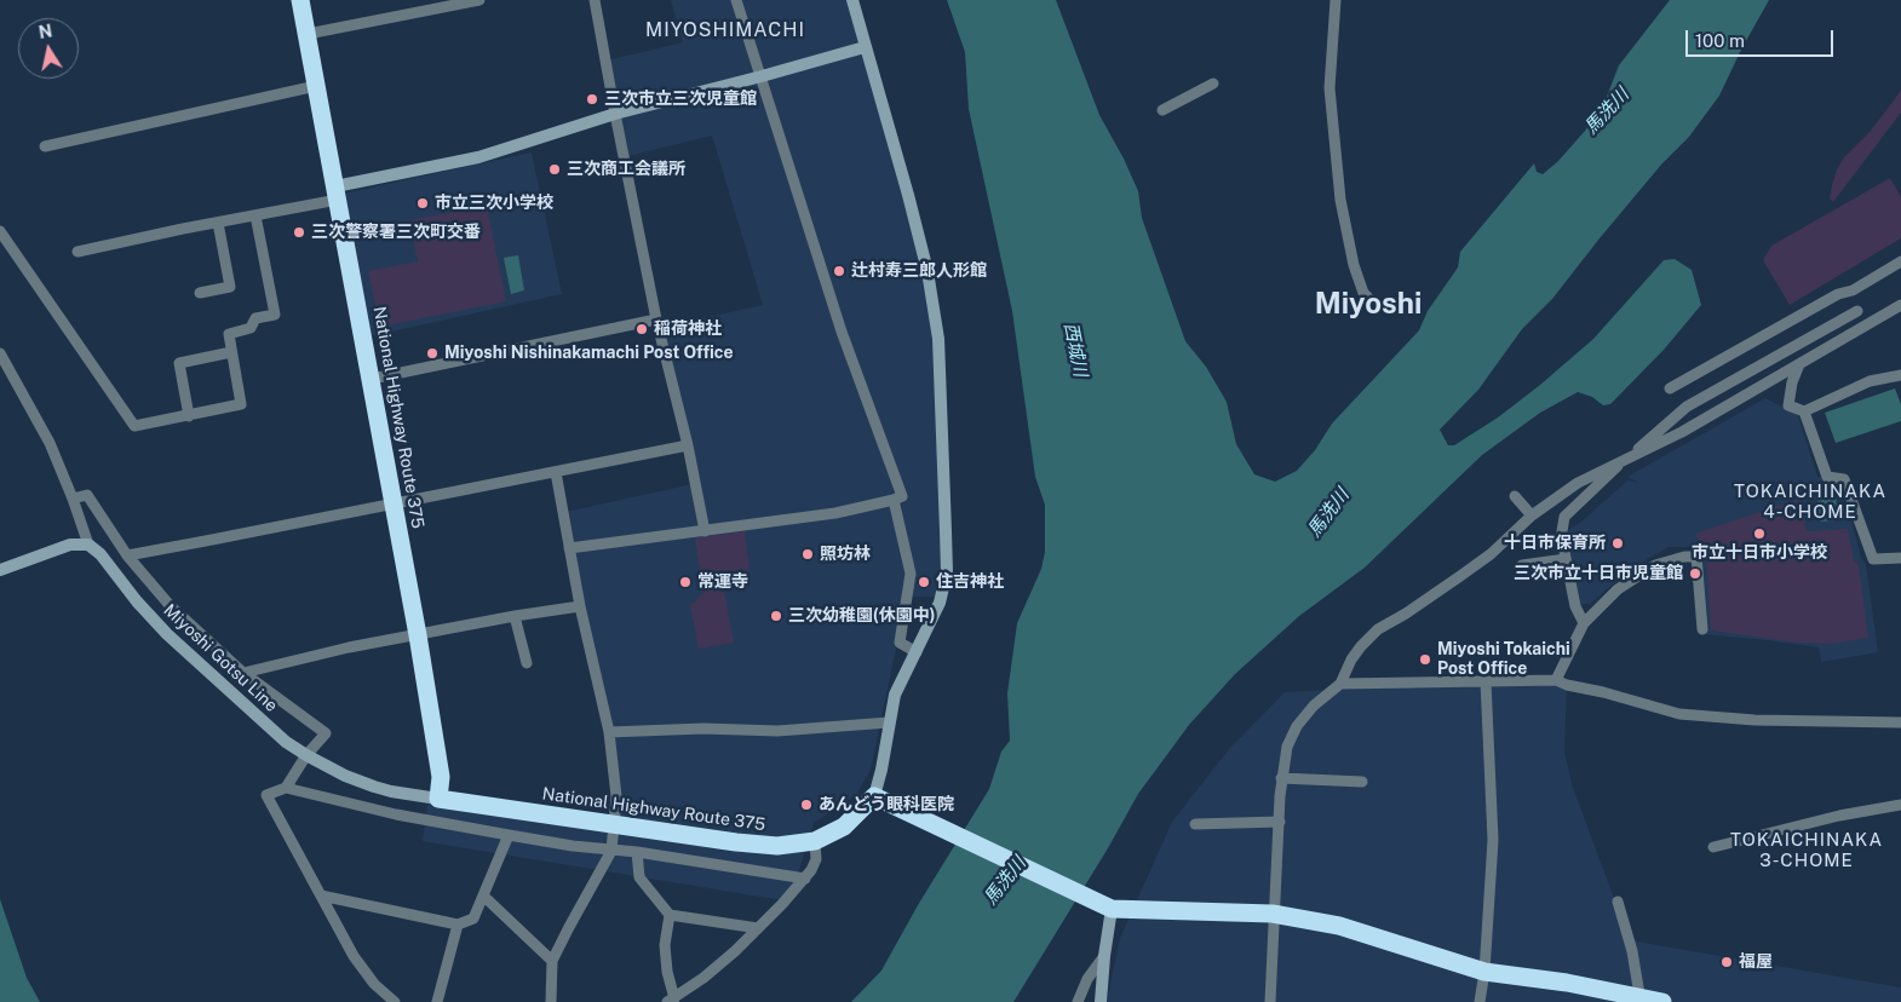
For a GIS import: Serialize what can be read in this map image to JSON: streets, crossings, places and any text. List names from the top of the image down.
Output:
{
  "streets": {
    "highway": ["National Highway Route 375"],
    "street": ["Miyoshi Gotsu Line"]
  },
  "crossings": [
    ["National Highway Route 375", "Miyoshi Gotsu Line"]
  ],
  "districts": [
    "MIYOSHIMACHI",
    "Miyoshi",
    "TOKAICHINAKA 4-CHOME",
    "TOKAICHINAKA 3-CHOME"
  ],
  "water": ["馬洗川", "西城川"],
  "places": [
    "三次市立三次児童館",
    "三次商工会議所",
    "市立三次小学校",
    "三次警察署三次町交番",
    "辻村寿三郎人形館",
    "稲荷神社",
    "Miyoshi Nishinakamachi Post Office",
    "市立十日市小学校",
    "十日市保育所",
    "照坊林",
    "三次市立十日市児童館",
    "常運寺",
    "住吉神社",
    "三次幼稚園(休園中)",
    "Miyoshi Tokaichi Post Office",
    "あんどう眼科医院",
    "福屋"
  ],
  "scale_bar": "100 m",
  "north": "top"
}
